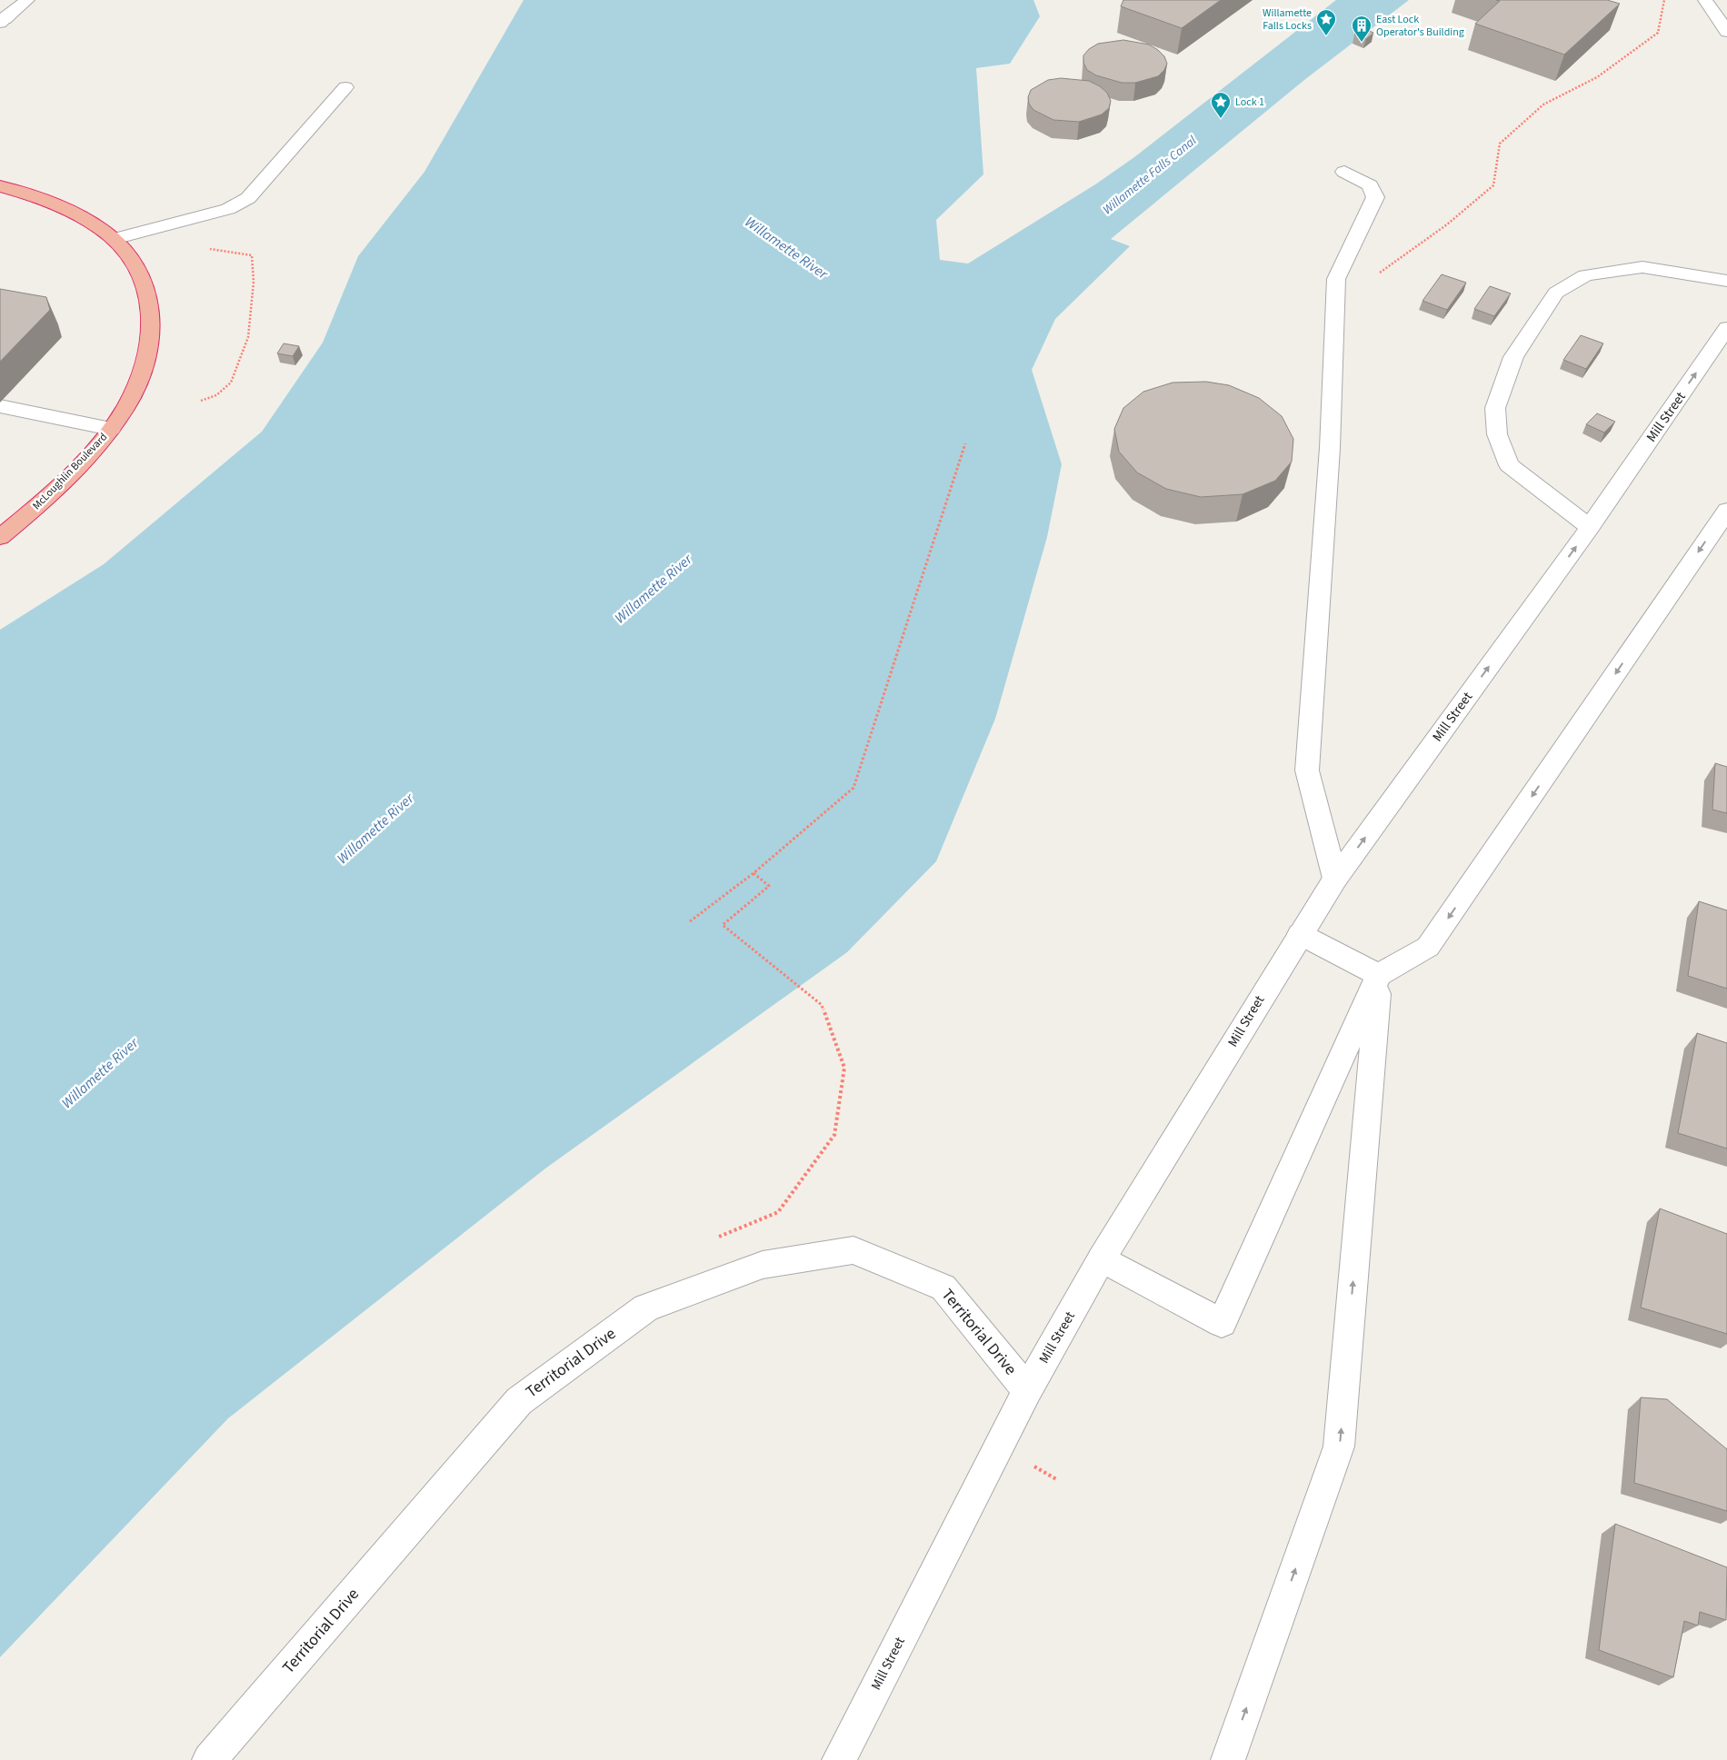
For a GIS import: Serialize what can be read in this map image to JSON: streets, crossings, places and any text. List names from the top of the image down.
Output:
{
  "streets": {
    "highway": ["McLoughlin Boulevard"],
    "street": ["Mill Street", "Territorial Drive"]
  },
  "crossings": [
    ["Mill Street", "Territorial Drive"]
  ],
  "water": ["Willamette Falls Canal", "Willamette River"],
  "places": {
    "place": ["Willamette Falls Locks", "Lock 1"],
    "building": ["East Lock Operator's Building"]
  }
}
